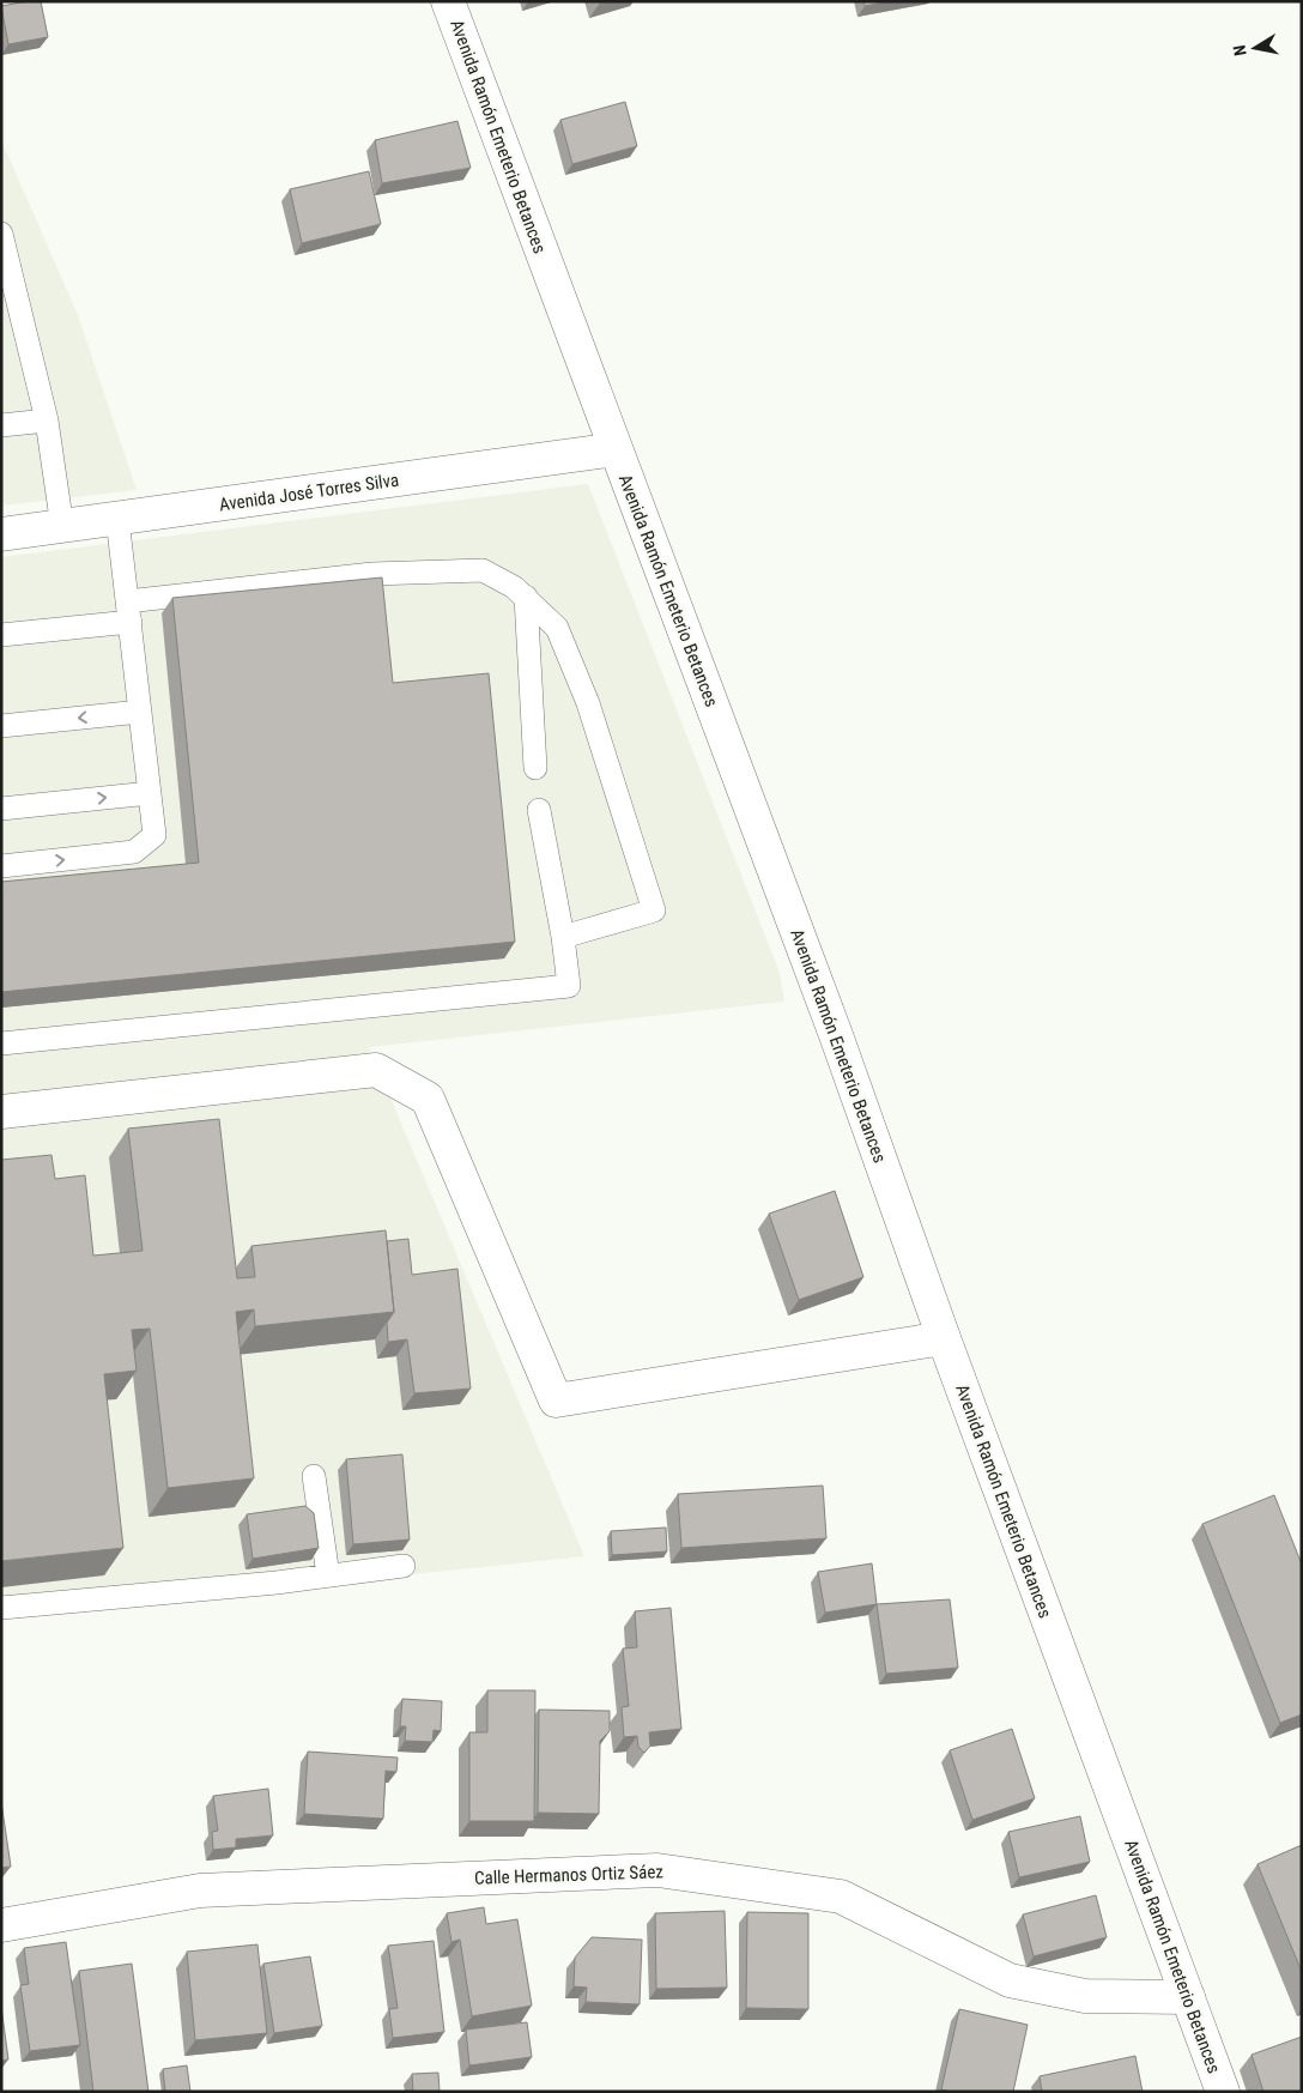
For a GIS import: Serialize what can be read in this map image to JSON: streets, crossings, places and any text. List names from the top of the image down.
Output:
{
  "streets": {
    "street": ["Avenida Ramón Emeterio Betances", "Avenida José Torres Silva", "Calle Hermanos Ortiz Sáez"]
  },
  "crossings": [
    ["Avenida Ramón Emeterio Betances", "Avenida José Torres Silva"],
    ["Avenida Ramón Emeterio Betances", "Calle Hermanos Ortiz Sáez"]
  ],
  "north": "left"
}
